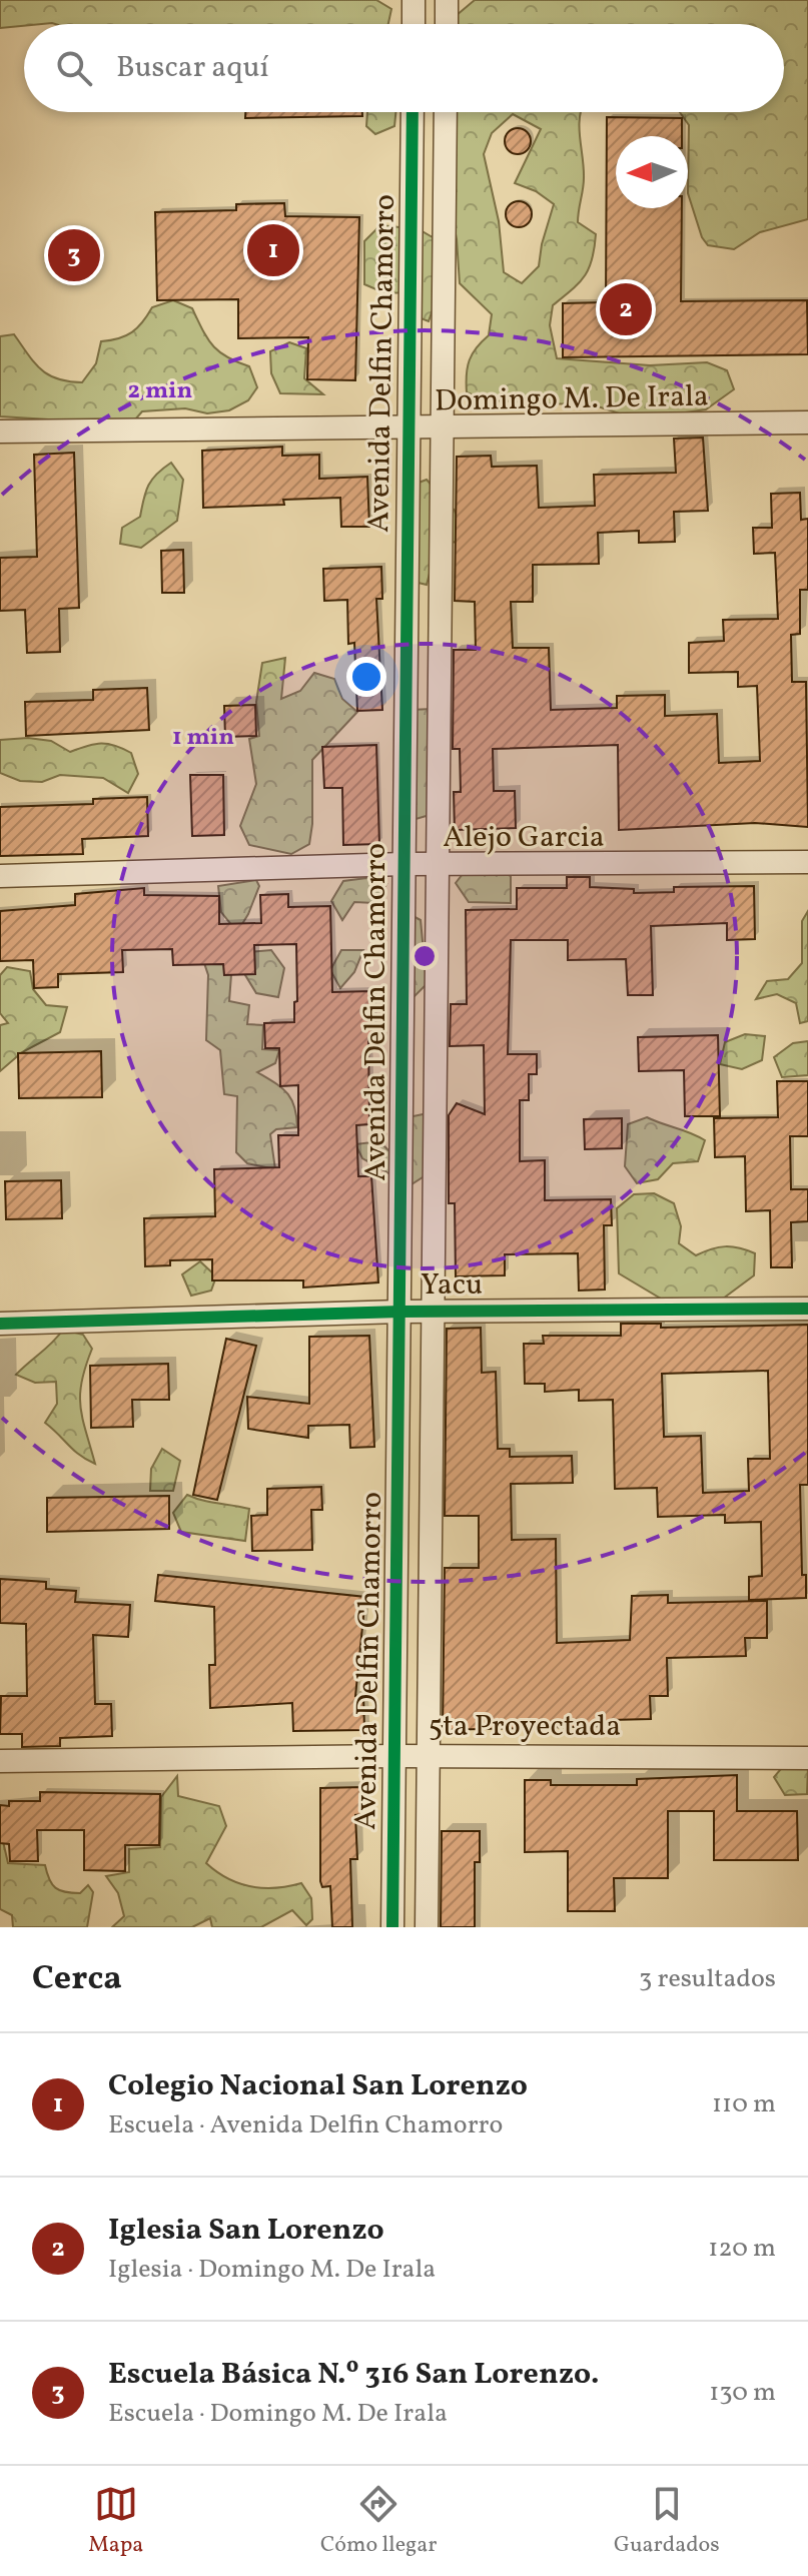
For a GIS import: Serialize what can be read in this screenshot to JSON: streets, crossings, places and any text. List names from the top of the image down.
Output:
{
  "streets": {
    "street": [
      "Avenida Delfin Chamorro",
      "Domingo M. De Irala",
      "Alejo Garcia",
      "Yacu",
      "5ta Proyectada"
    ]
  },
  "crossings": [
    ["Avenida Delfin Chamorro", "Domingo M. De Irala"],
    ["Avenida Delfin Chamorro", "Alejo Garcia"],
    ["Avenida Delfin Chamorro", "Yacu"],
    ["Avenida Delfin Chamorro", "5ta Proyectada"]
  ],
  "north": "left",
  "page": {
    "search": "Buscar aquí",
    "pins": ["1", "3", "2"],
    "heading": ["Cerca", "3 resultados"],
    "list": [
      {
        "mark": "1",
        "name": "Colegio Nacional San Lorenzo",
        "note": "Escuela · Avenida Delfin Chamorro",
        "value": "110 m"
      },
      {
        "mark": "2",
        "name": "Iglesia San Lorenzo",
        "note": "Iglesia · Domingo M. De Irala",
        "value": "120 m"
      },
      {
        "mark": "3",
        "name": "Escuela Básica N.º 316 San Lorenzo.",
        "note": "Escuela · Domingo M. De Irala",
        "value": "130 m"
      }
    ],
    "nav": ["Mapa", "Cómo llegar", "Guardados"]
  },
  "rings": ["2 min", "1 min"]
}
